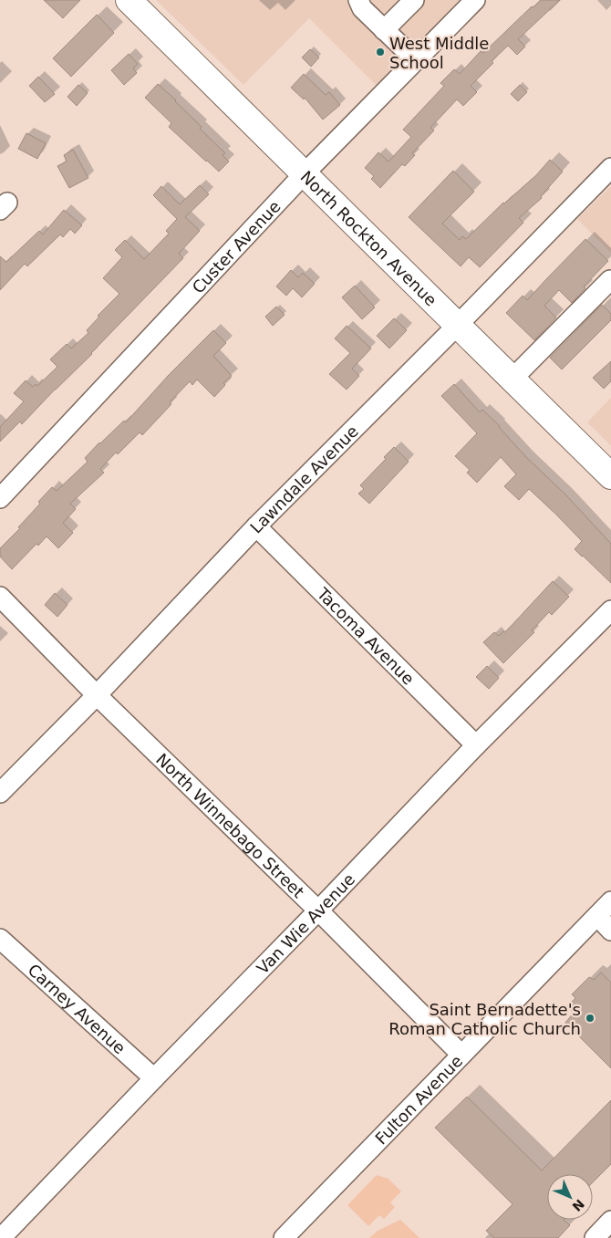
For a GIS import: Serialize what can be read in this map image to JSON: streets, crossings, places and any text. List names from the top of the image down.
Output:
{
  "streets": {
    "main road": ["North Rockton Avenue"],
    "street": [
      "Custer Avenue",
      "Lawndale Avenue",
      "Tacoma Avenue",
      "North Winnebago Street",
      "Van Wie Avenue",
      "Carney Avenue",
      "Fulton Avenue"
    ]
  },
  "crossings": [
    ["North Rockton Avenue", "Custer Avenue"],
    ["North Rockton Avenue", "Lawndale Avenue"],
    ["Lawndale Avenue", "Tacoma Avenue"],
    ["Lawndale Avenue", "North Winnebago Street"],
    ["Tacoma Avenue", "Van Wie Avenue"],
    ["North Winnebago Street", "Van Wie Avenue"],
    ["North Winnebago Street", "Fulton Avenue"],
    ["Van Wie Avenue", "Carney Avenue"]
  ],
  "places": ["West Middle School", "Saint Bernadette's Roman Catholic Church"],
  "north": "bottom right"
}
